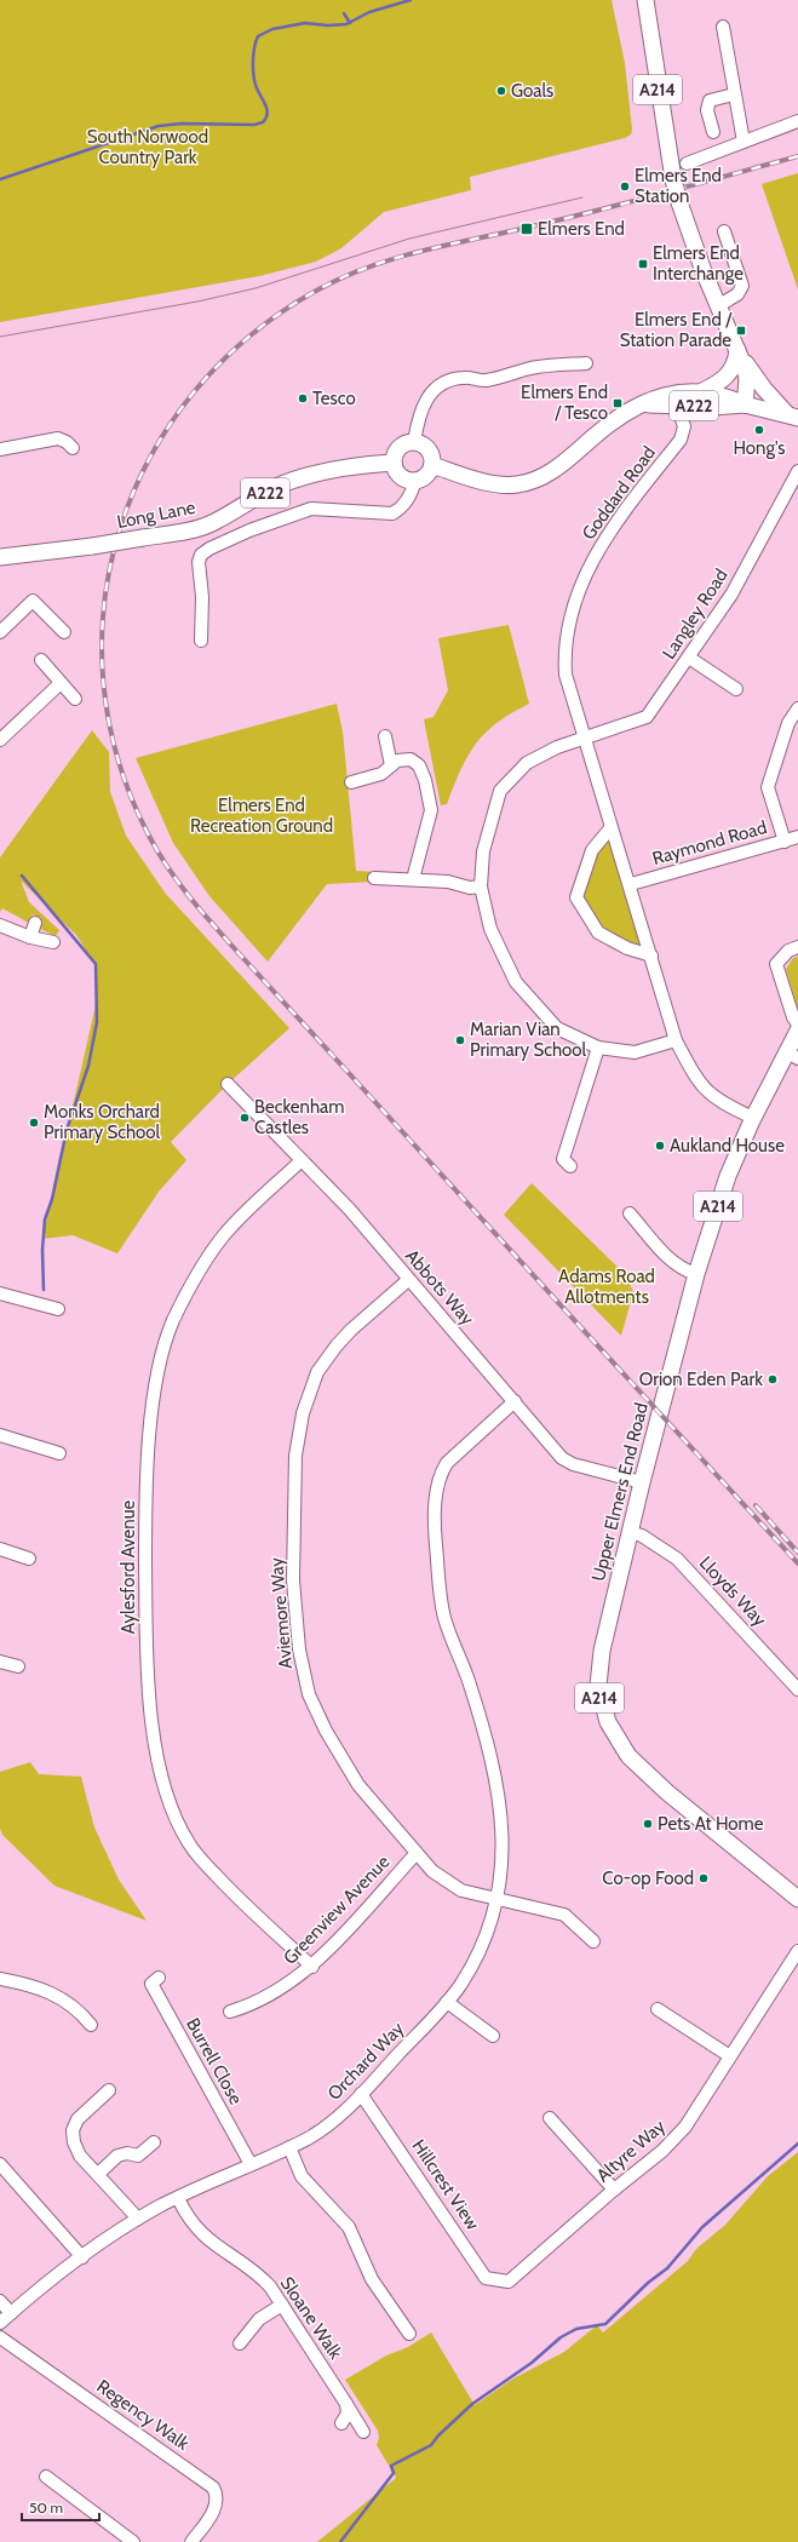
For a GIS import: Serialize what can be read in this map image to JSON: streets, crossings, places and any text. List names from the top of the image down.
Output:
{
  "streets": {
    "main road": [
      "A214",
      "A222",
      "Long Lane",
      "Upper Elmers End Road"
    ],
    "street": [
      "Goddard Road",
      "Langley Road",
      "Raymond Road",
      "Abbots Way",
      "Aylesford Avenue",
      "Lloyds Way",
      "Aviemore Way",
      "Greenview Avenue",
      "Burrell Close",
      "Orchard Way",
      "Altyre Way",
      "Hillcrest View",
      "Sloane Walk",
      "Regency Walk"
    ]
  },
  "crossings": [
    ["A214", "A222"],
    ["A222", "Goddard Road"],
    ["A222", "Long Lane"],
    ["Goddard Road", "Langley Road"],
    ["Goddard Road", "Raymond Road"],
    ["Goddard Road", "Upper Elmers End Road"],
    ["Abbots Way", "Upper Elmers End Road"],
    ["Abbots Way", "Aylesford Avenue"],
    ["Abbots Way", "Aviemore Way"],
    ["Abbots Way", "Orchard Way"],
    ["Upper Elmers End Road", "Lloyds Way"],
    ["Aylesford Avenue", "Greenview Avenue"],
    ["Aviemore Way", "Greenview Avenue"],
    ["Aviemore Way", "Orchard Way"],
    ["Burrell Close", "Orchard Way"],
    ["Orchard Way", "Hillcrest View"],
    ["Orchard Way", "Sloane Walk"],
    ["Altyre Way", "Hillcrest View"]
  ],
  "parks": ["South Norwood Country Park", "Elmers End Recreation Ground", "Adams Road Allotments"],
  "places": {
    "other": [
      "Goals",
      "Elmers End Station",
      "Tesco",
      "Hong's",
      "Marian Vian Primary School",
      "Beckenham Castles",
      "Monks Orchard Primary School",
      "Aukland House",
      "Orion Eden Park",
      "Pets At Home",
      "Co-op Food"
    ],
    "transit": [
      "Elmers End",
      "Elmers End Interchange",
      "Elmers End / Station Parade",
      "Elmers End / Tesco"
    ]
  },
  "scale_bar": "50 m"
}
